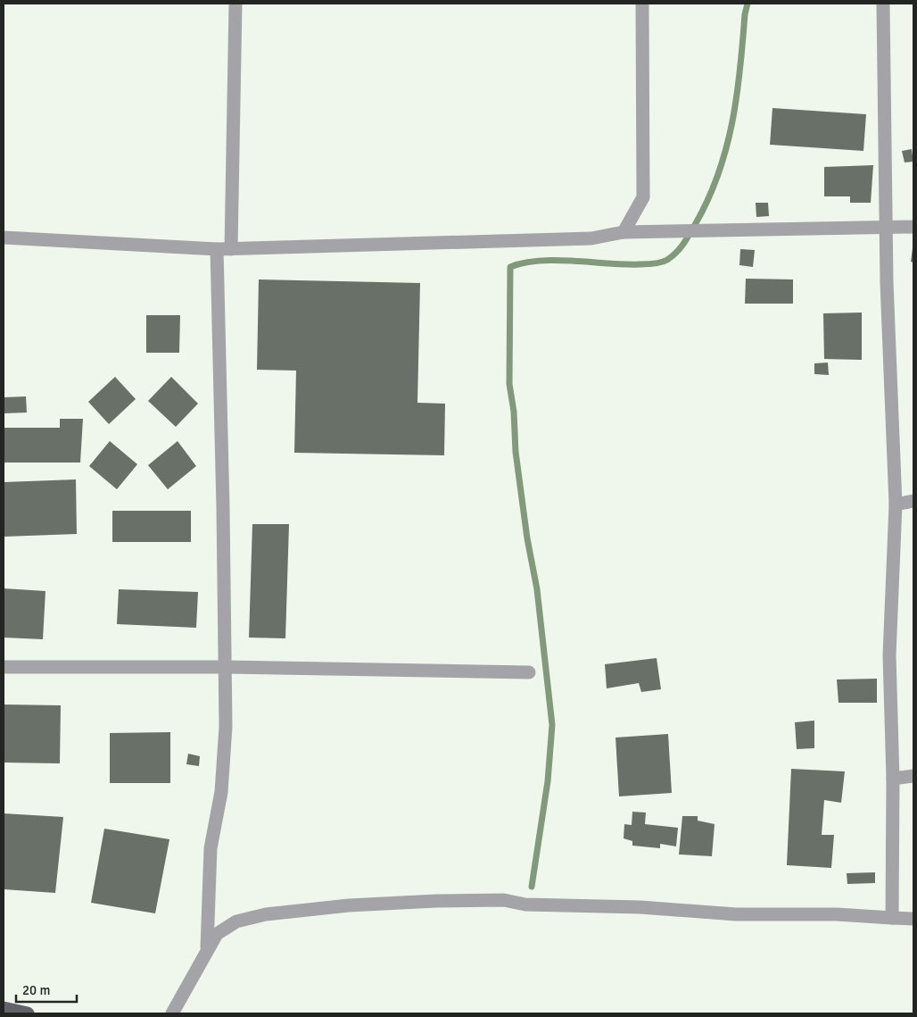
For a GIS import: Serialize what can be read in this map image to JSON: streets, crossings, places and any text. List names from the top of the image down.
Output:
{
  "scale_bar": "20 m"
}
